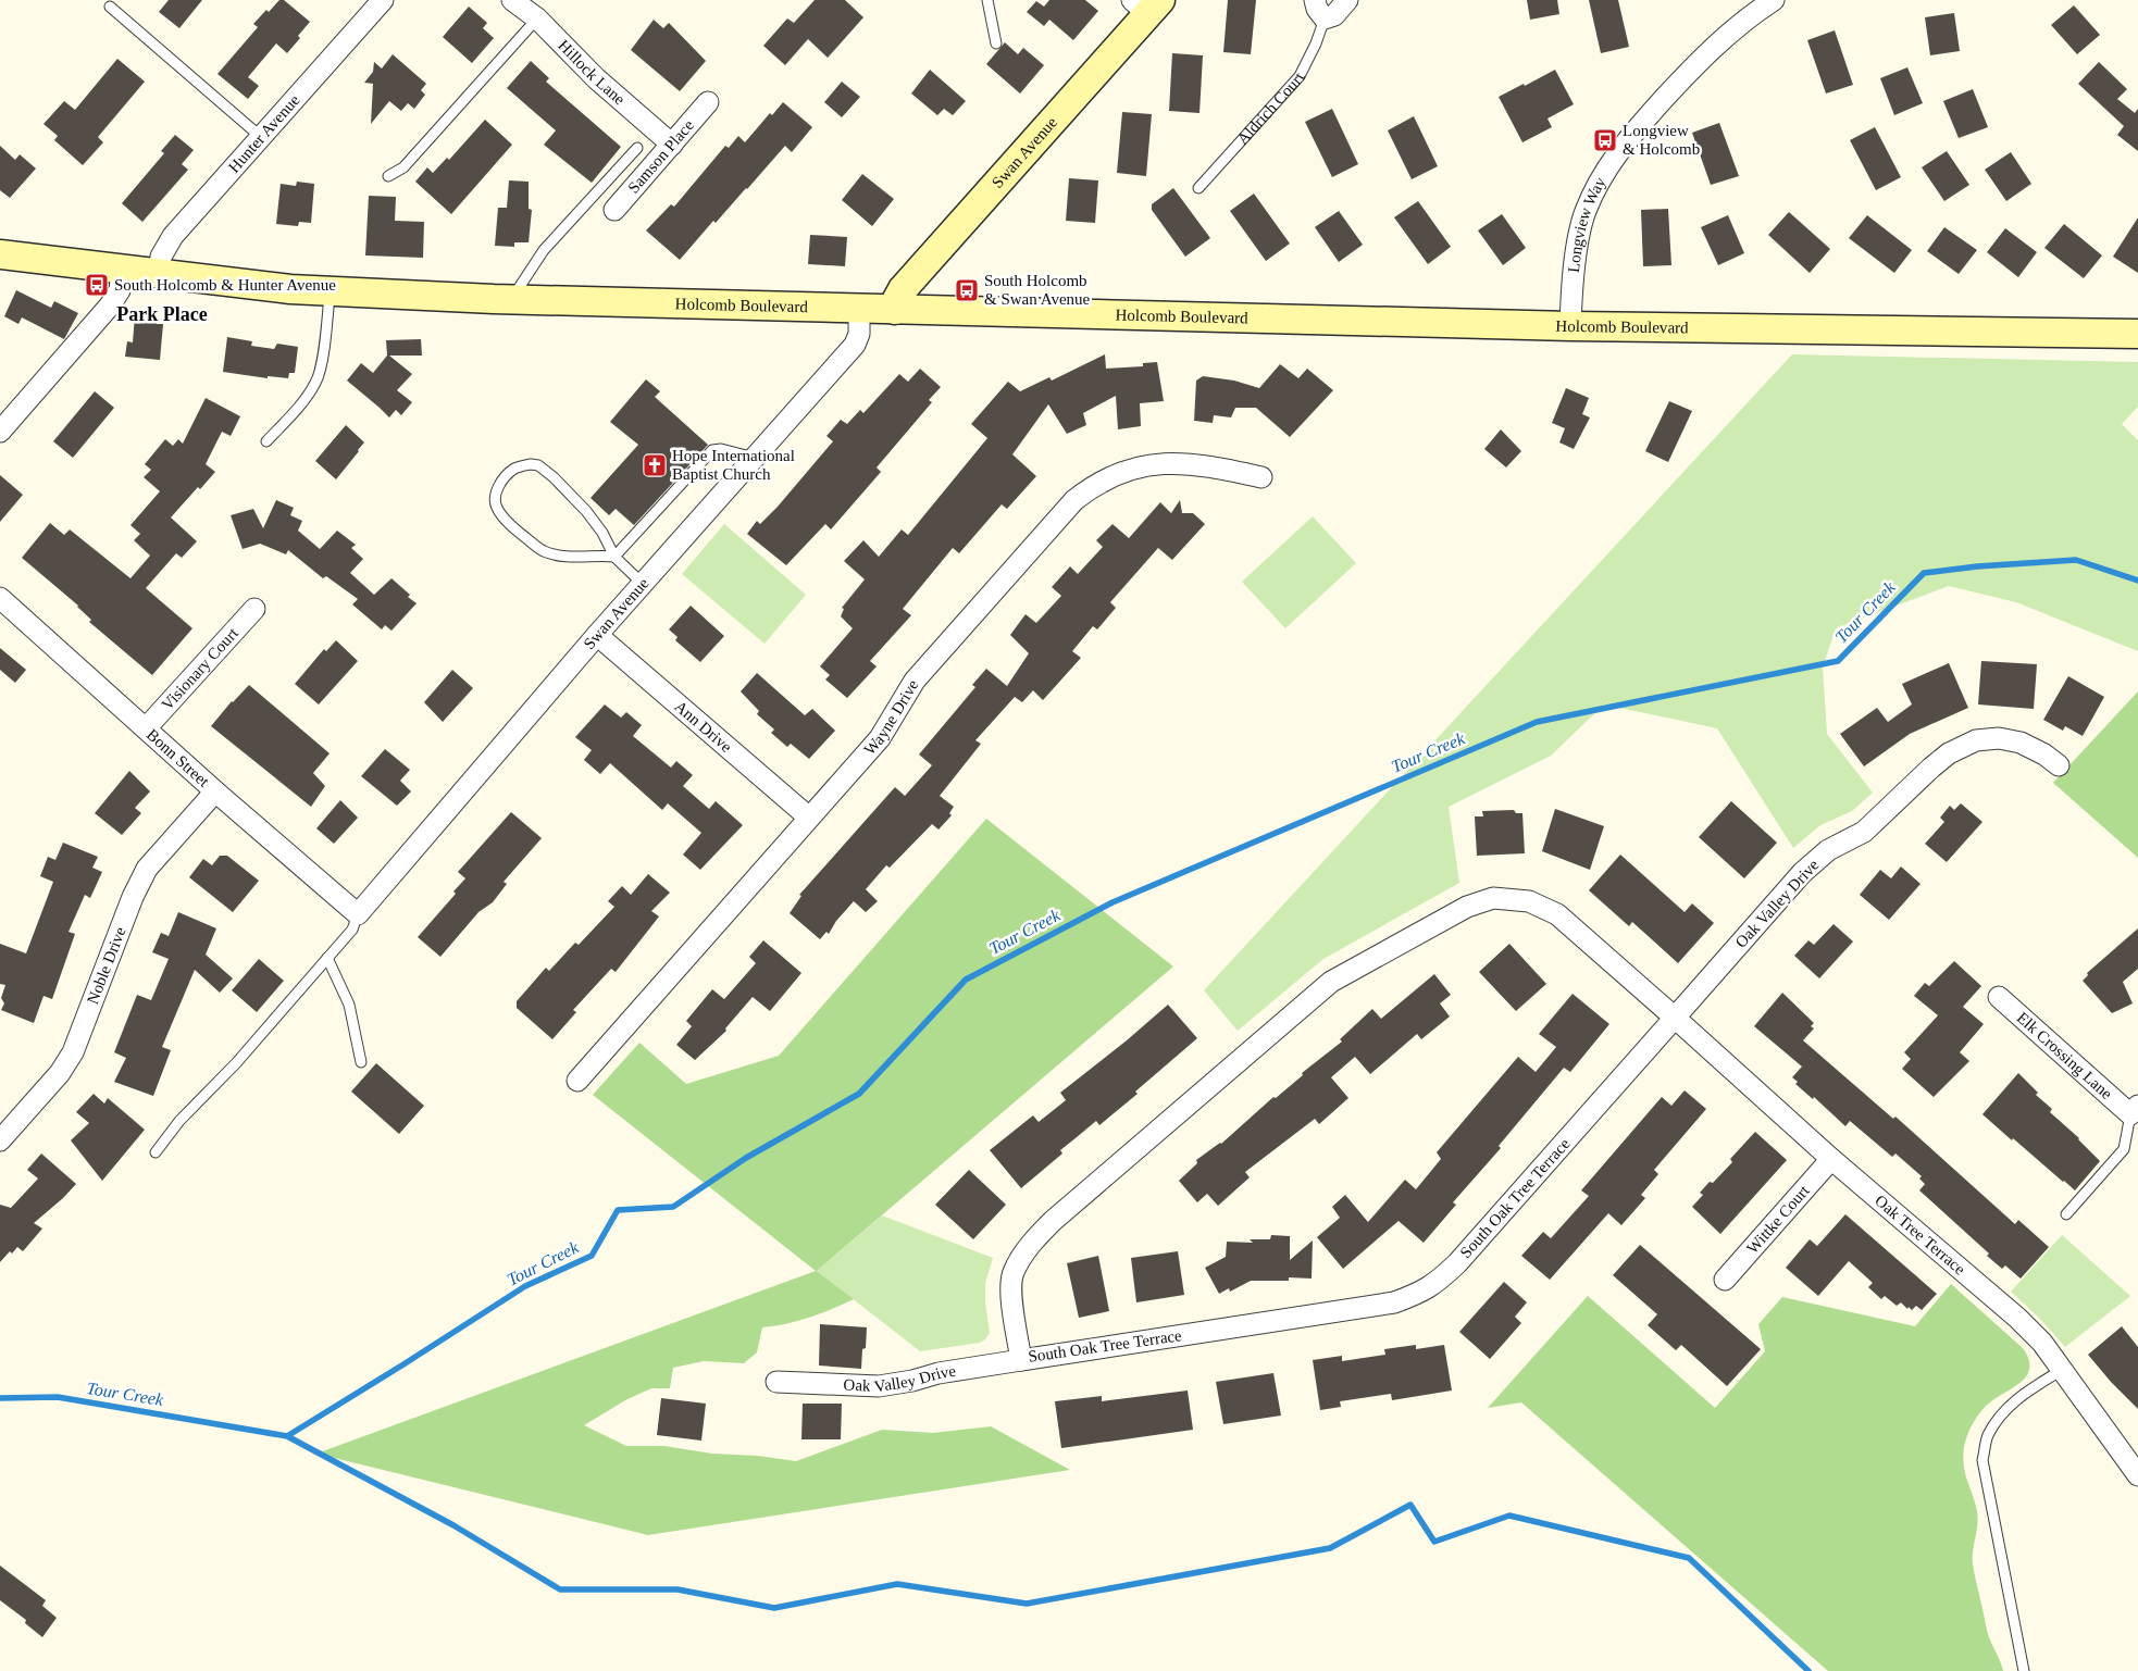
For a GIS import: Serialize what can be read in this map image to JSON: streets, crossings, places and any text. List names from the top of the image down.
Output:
{
  "streets": {
    "street": [
      "Hillock Lane",
      "Hunter Avenue",
      "Swan Avenue",
      "Samson Place",
      "Longview Way",
      "Holcomb Boulevard",
      "Visionary Court",
      "Wayne Drive",
      "Ann Drive",
      "Bonn Street",
      "Oak Valley Drive",
      "Noble Drive",
      "Elk Crossing Lane",
      "South Oak Tree Terrace",
      "Wittke Court",
      "Oak Tree Terrace"
    ],
    "lane": ["Aldrich Court"]
  },
  "crossings": [
    ["Hillock Lane", "Samson Place"],
    ["Hunter Avenue", "Holcomb Boulevard"],
    ["Swan Avenue", "Holcomb Boulevard"],
    ["Swan Avenue", "Ann Drive"],
    ["Swan Avenue", "Bonn Street"],
    ["Longview Way", "Holcomb Boulevard"],
    ["Visionary Court", "Bonn Street"],
    ["Wayne Drive", "Ann Drive"],
    ["Bonn Street", "Noble Drive"],
    ["Oak Valley Drive", "South Oak Tree Terrace"],
    ["Oak Valley Drive", "Oak Tree Terrace"],
    ["South Oak Tree Terrace", "Oak Tree Terrace"],
    ["Wittke Court", "Oak Tree Terrace"]
  ],
  "districts": ["Park Place"],
  "water": ["Tour Creek"],
  "places": {
    "bus stop": ["Longview & Holcomb", "South Holcomb & Hunter Avenue", "South Holcomb & Swan Avenue"],
    "church": ["Hope International Baptist Church"]
  }
}
